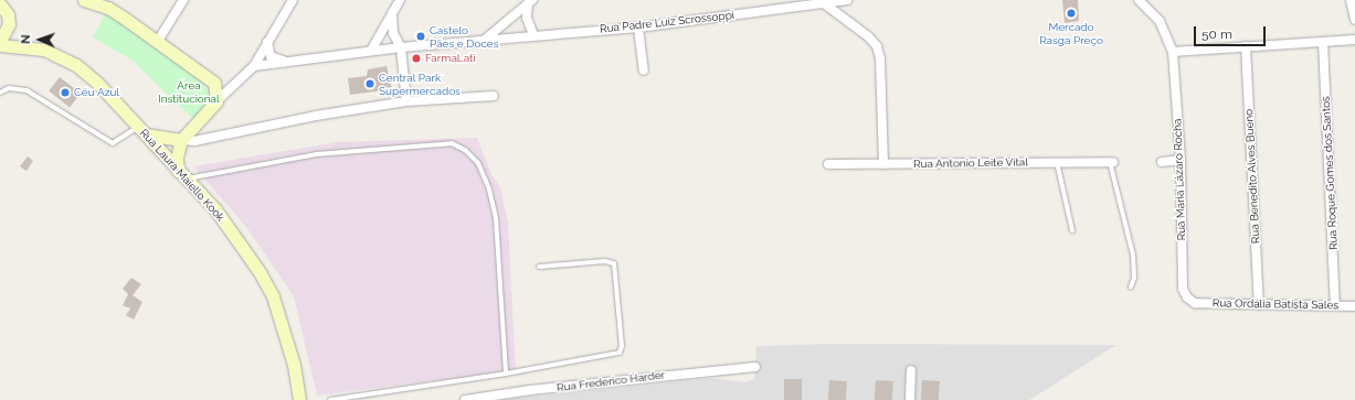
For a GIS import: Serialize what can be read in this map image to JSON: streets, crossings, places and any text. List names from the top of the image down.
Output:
{
  "streets": {
    "main road": ["Rua Laura Maiello Kook"],
    "street": [
      "Rua Padre Luiz Scrossoppi",
      "Rua Antonio Leite Vital",
      "Rua Roque Gomes dos Santos",
      "Rua Benedito Alves Bueno",
      "Rua Maria Lázaro Rocha",
      "Rua Ordália Batista Sales",
      "Rua Frederico Harder"
    ]
  },
  "crossings": [
    ["Rua Roque Gomes dos Santos", "Rua Ordália Batista Sales"],
    ["Rua Benedito Alves Bueno", "Rua Ordália Batista Sales"],
    ["Rua Maria Lázaro Rocha", "Rua Ordália Batista Sales"]
  ],
  "parks": ["Área Institucional"],
  "places": [
    "Mercado Rasga Preço",
    "Castelo Pães e Doces",
    "FarmaLati",
    "Central Park Supermercados",
    "Céu Azul"
  ],
  "scale_bar": "50 m",
  "north": "left"
}
